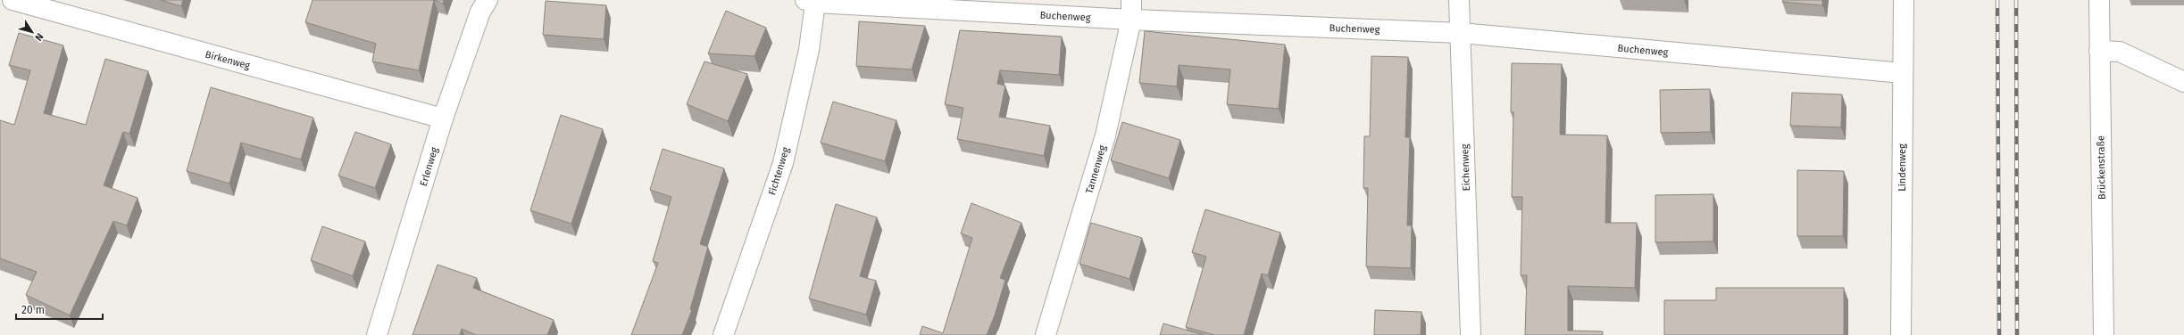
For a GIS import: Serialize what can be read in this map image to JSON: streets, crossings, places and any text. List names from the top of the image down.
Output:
{
  "streets": {
    "street": [
      "Buchenweg",
      "Birkenweg",
      "Erlenweg",
      "Eichenweg",
      "Lindenweg",
      "Brückenstraße",
      "Tannenweg",
      "Fichtenweg"
    ]
  },
  "crossings": [
    ["Buchenweg", "Eichenweg"],
    ["Buchenweg", "Lindenweg"],
    ["Buchenweg", "Tannenweg"],
    ["Buchenweg", "Fichtenweg"],
    ["Birkenweg", "Erlenweg"]
  ],
  "scale_bar": "20 m",
  "north": "bottom right"
}
